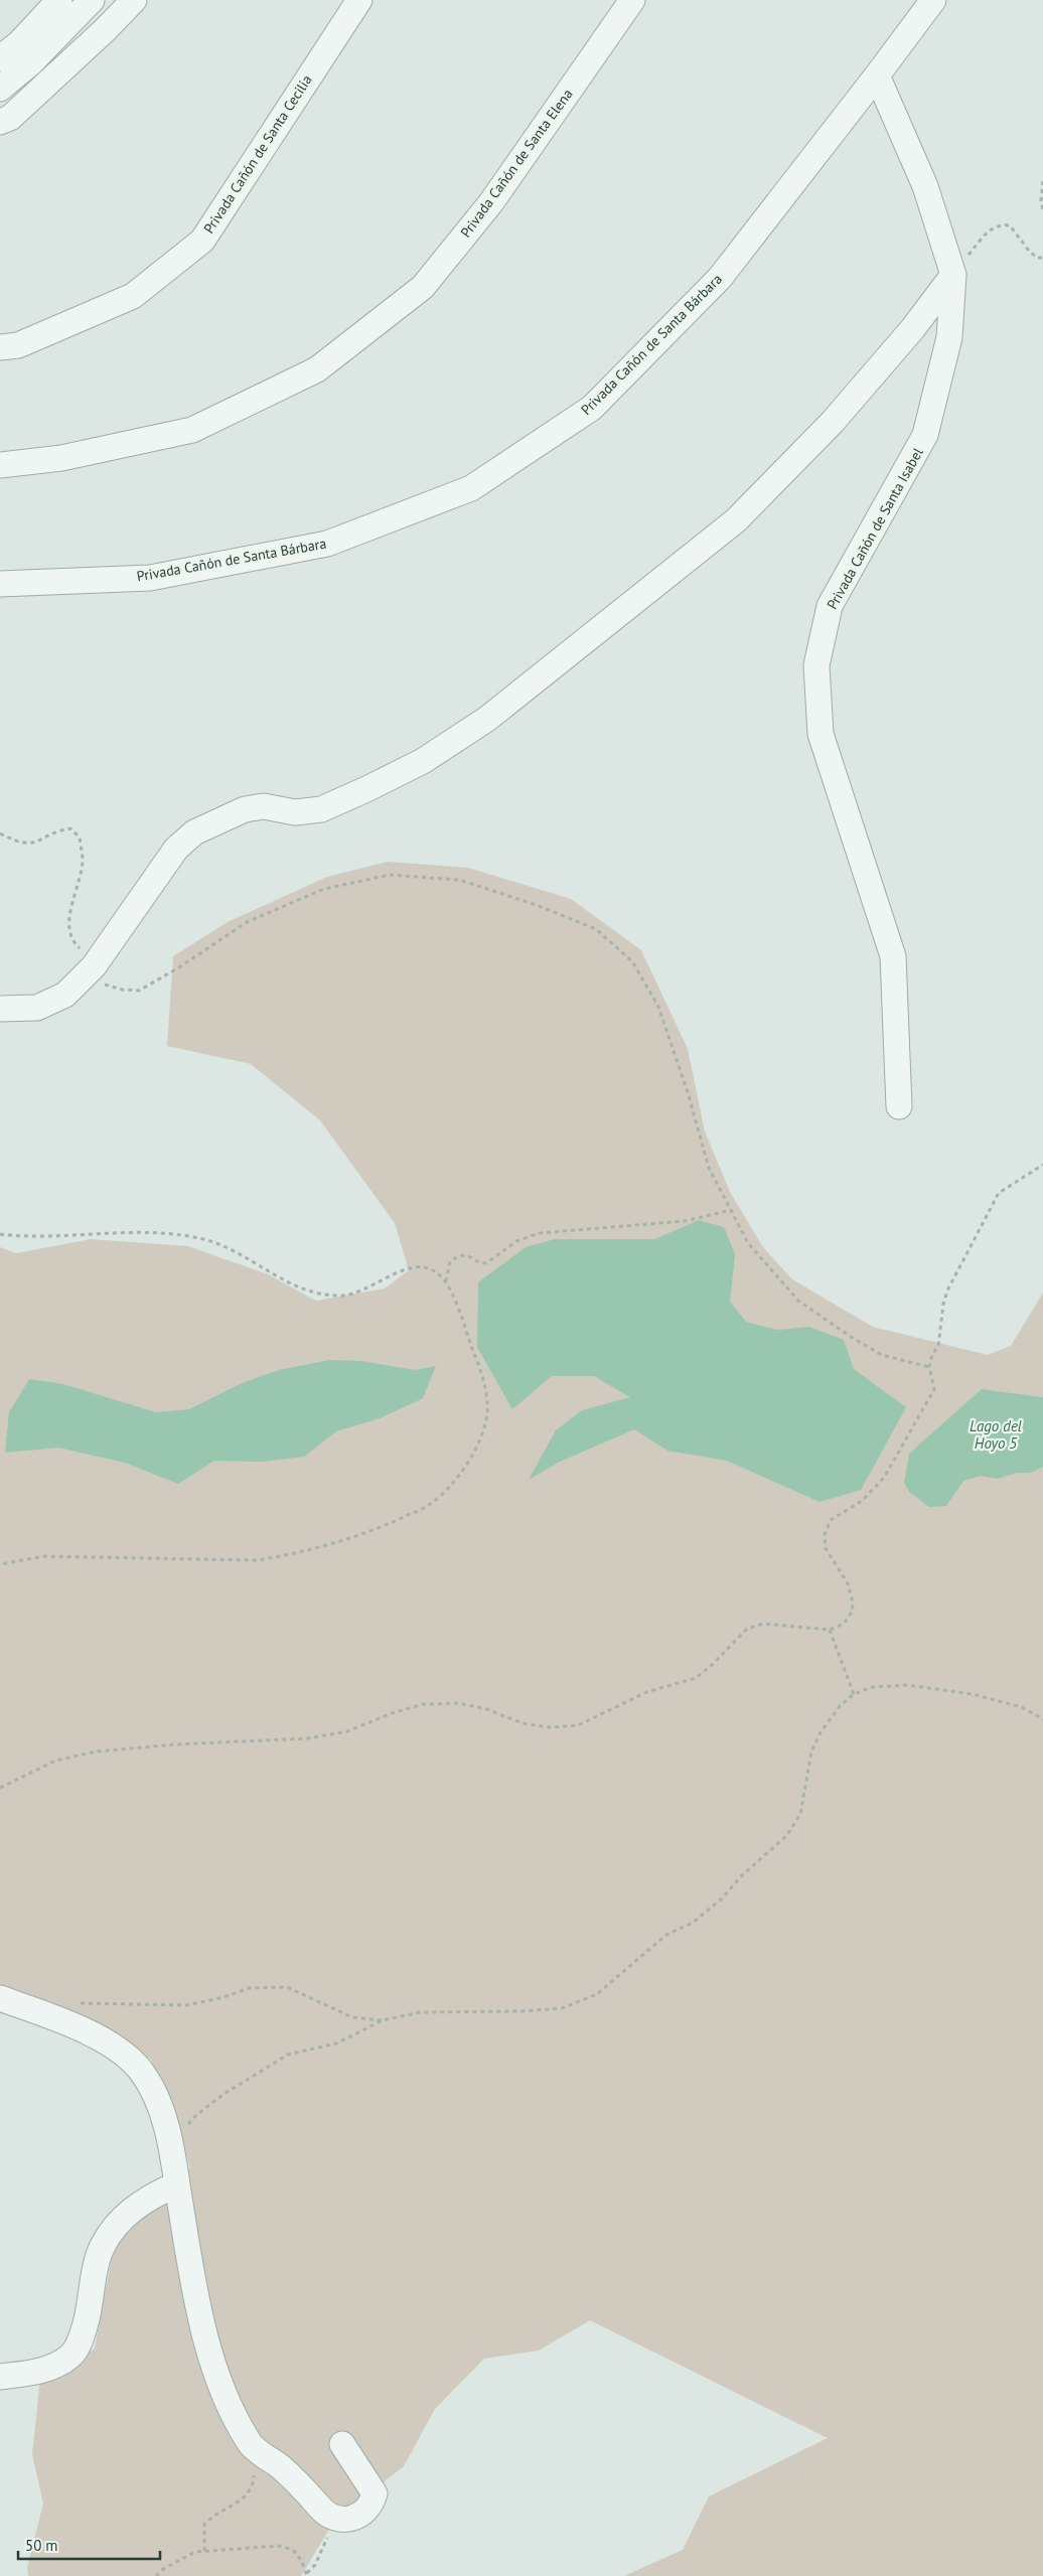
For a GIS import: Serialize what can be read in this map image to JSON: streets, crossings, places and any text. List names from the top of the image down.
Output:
{
  "streets": {
    "street": [
      "Privada Cañón de Santa Cecilia",
      "Privada Cañón de Santa Elena",
      "Privada Cañón de Santa Bárbara",
      "Privada Cañón de Santa Isabel"
    ]
  },
  "crossings": [
    ["Privada Cañón de Santa Bárbara", "Privada Cañón de Santa Isabel"]
  ],
  "water": ["Lago del Hoyo 5"],
  "scale_bar": "50 m"
}
